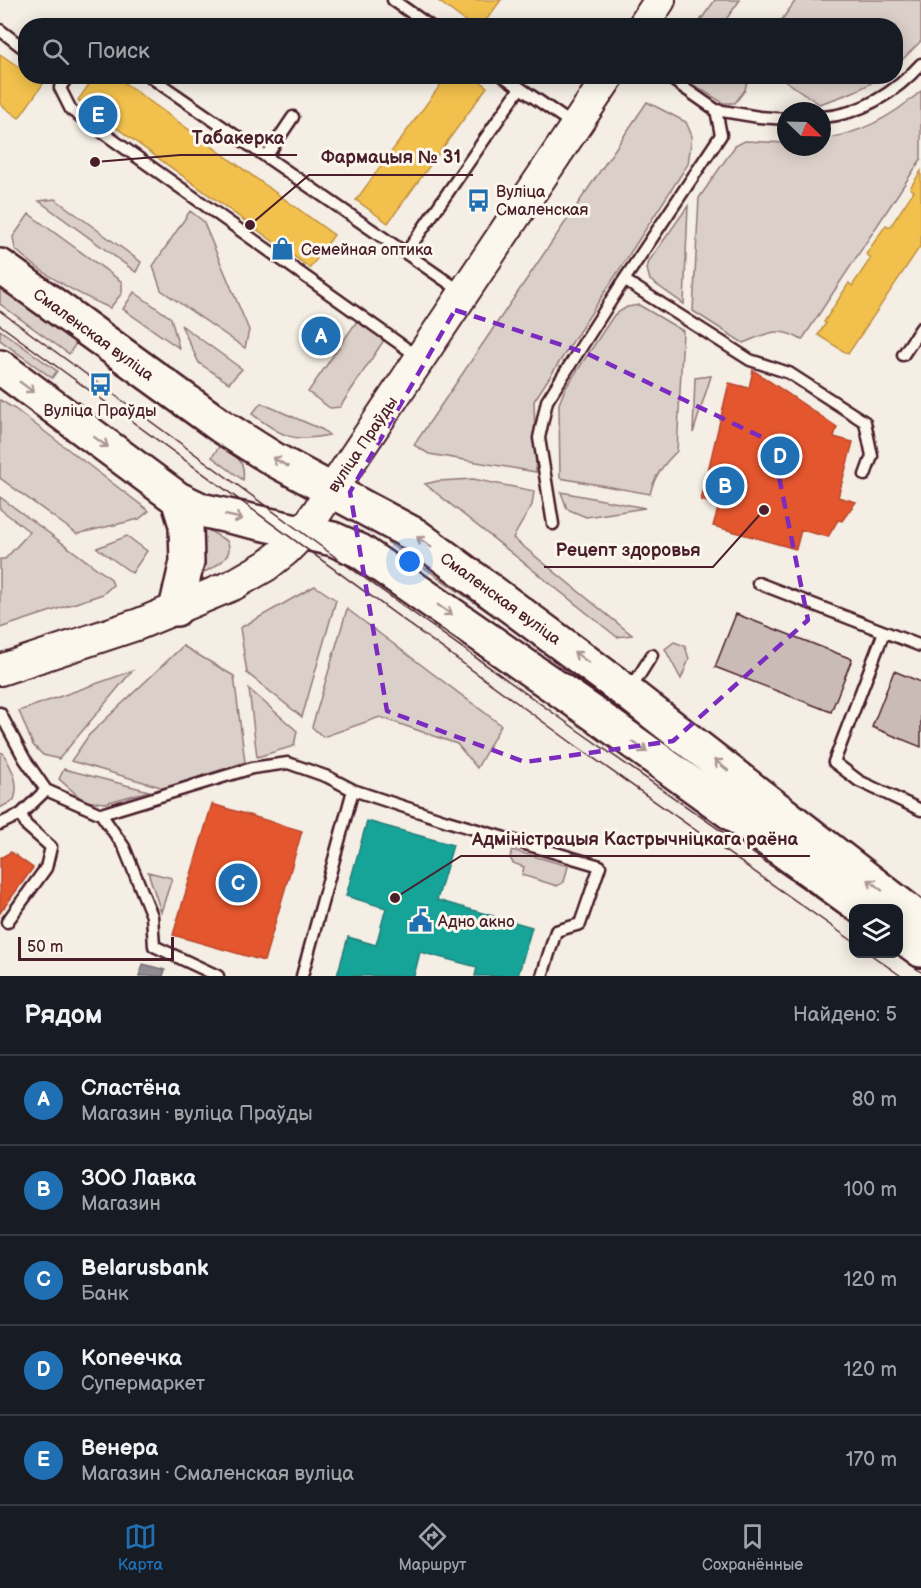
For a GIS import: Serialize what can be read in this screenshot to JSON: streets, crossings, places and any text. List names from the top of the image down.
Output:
{
  "streets": {
    "main road": ["Смаленская вуліца", "вуліца Праўды"]
  },
  "crossings": [
    ["Смаленская вуліца", "вуліца Праўды"]
  ],
  "places": {
    "other": [
      "Табакерка",
      "Фармацыя № 31",
      "Рецепт здоровья",
      "Адміністрацыя Кастрычніцкага раёна"
    ],
    "bus stop": ["Вуліца Смаленская", "Вуліца Праўды"],
    "shop": ["Семейная оптика"],
    "public building": ["Адно акно"]
  },
  "scale_bar": "50 m",
  "north": "bottom right",
  "page": {
    "search": "Поиск",
    "pins": [
      "E",
      "A",
      "D",
      "B",
      "C"
    ],
    "scale": "50 m",
    "heading": ["Рядом", "Найдено: 5"],
    "list": [
      {
        "mark": "A",
        "name": "Сластёна",
        "note": "Магазин · вуліца Праўды",
        "value": "80 m"
      },
      {
        "mark": "B",
        "name": "ЗОО Лавка",
        "note": "Магазин",
        "value": "100 m"
      },
      {
        "mark": "C",
        "name": "Belarusbank",
        "note": "Банк",
        "value": "120 m"
      },
      {
        "mark": "D",
        "name": "Копеечка",
        "note": "Супермаркет",
        "value": "120 m"
      },
      {
        "mark": "E",
        "name": "Венера",
        "note": "Магазин · Смаленская вуліца",
        "value": "170 m"
      }
    ],
    "nav": ["Карта", "Маршрут", "Сохранённые"]
  }
}
